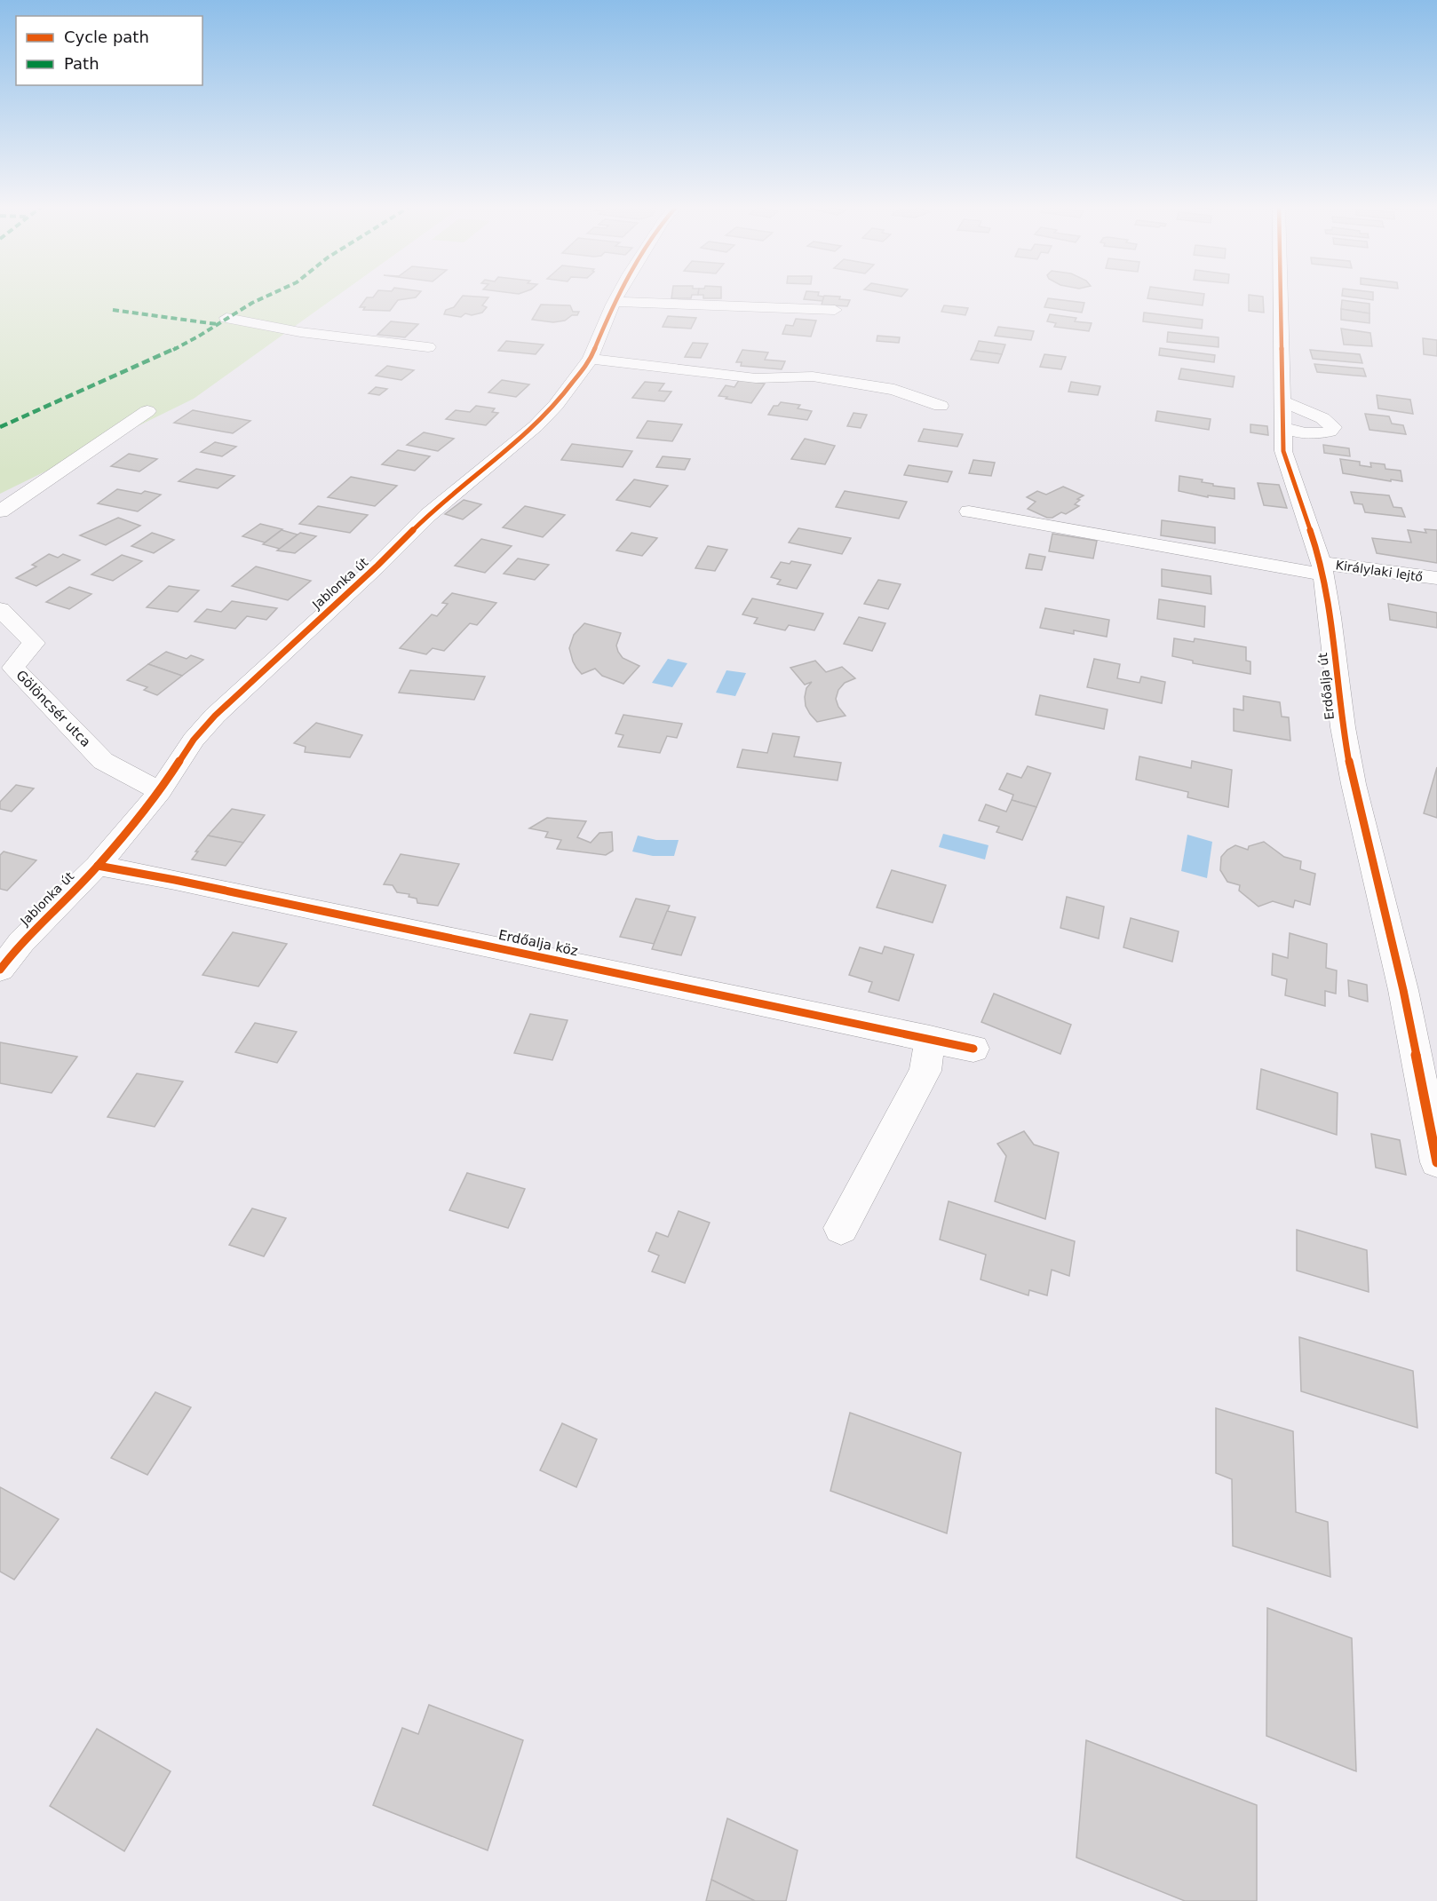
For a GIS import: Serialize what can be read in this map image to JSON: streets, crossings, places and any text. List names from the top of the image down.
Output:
{
  "streets": {
    "street": [
      "Királylaki lejtő",
      "Jablonka út",
      "Erdőalja út",
      "Gölöncsér utca",
      "Erdőalja köz"
    ]
  },
  "crossings": [
    ["Királylaki lejtő", "Erdőalja út"],
    ["Jablonka út", "Gölöncsér utca"],
    ["Jablonka út", "Erdőalja köz"]
  ],
  "legend": ["Cycle path", "Path"]
}
